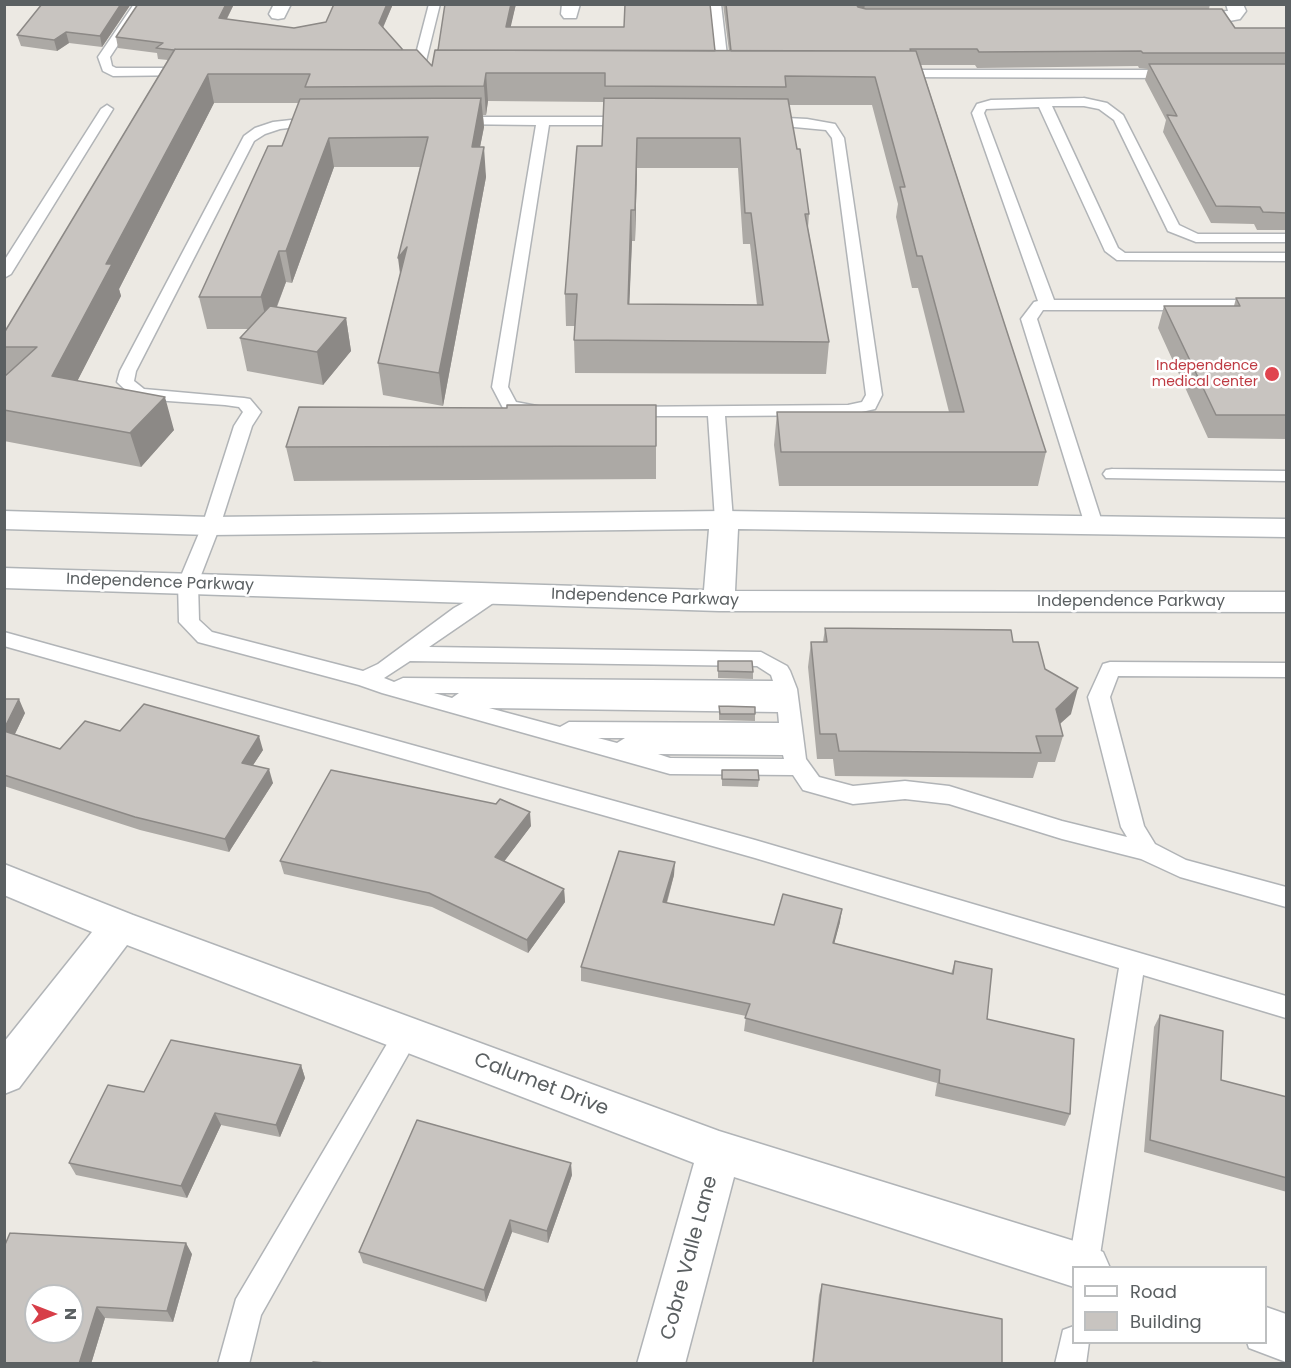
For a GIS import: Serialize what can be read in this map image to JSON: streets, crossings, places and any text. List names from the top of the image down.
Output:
{
  "streets": {
    "main road": ["Independence Parkway", "Calumet Drive", "Cobre Valle Lane"]
  },
  "crossings": [
    ["Calumet Drive", "Cobre Valle Lane"]
  ],
  "places": ["Independence medical center"],
  "legend": ["Road", "Building"],
  "north": "right"
}
